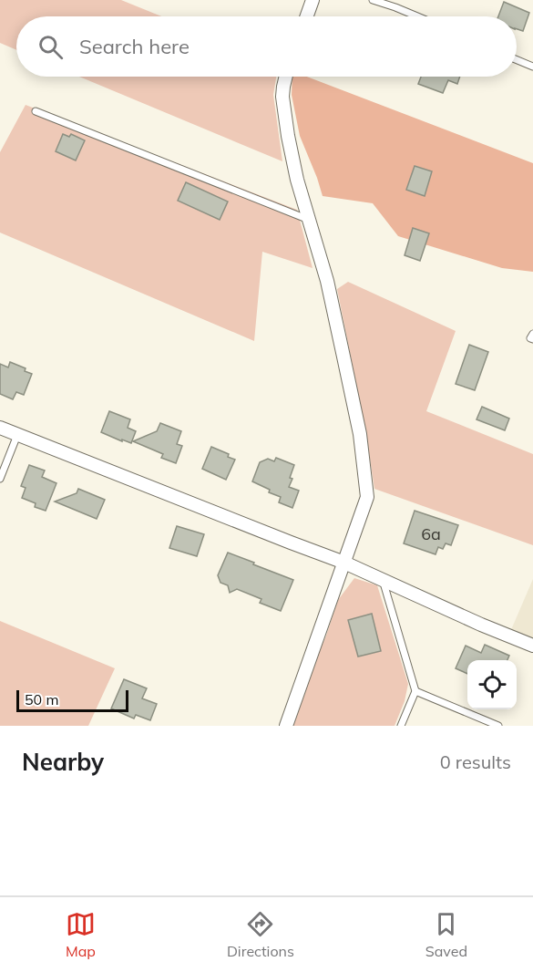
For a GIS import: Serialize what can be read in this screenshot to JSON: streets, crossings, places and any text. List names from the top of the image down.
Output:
{
  "house_numbers": ["6a"],
  "scale_bar": "50 m",
  "page": {
    "search": "Search here",
    "scale": "50 m",
    "heading": ["Nearby", "0 results"],
    "nav": ["Map", "Directions", "Saved"]
  }
}
